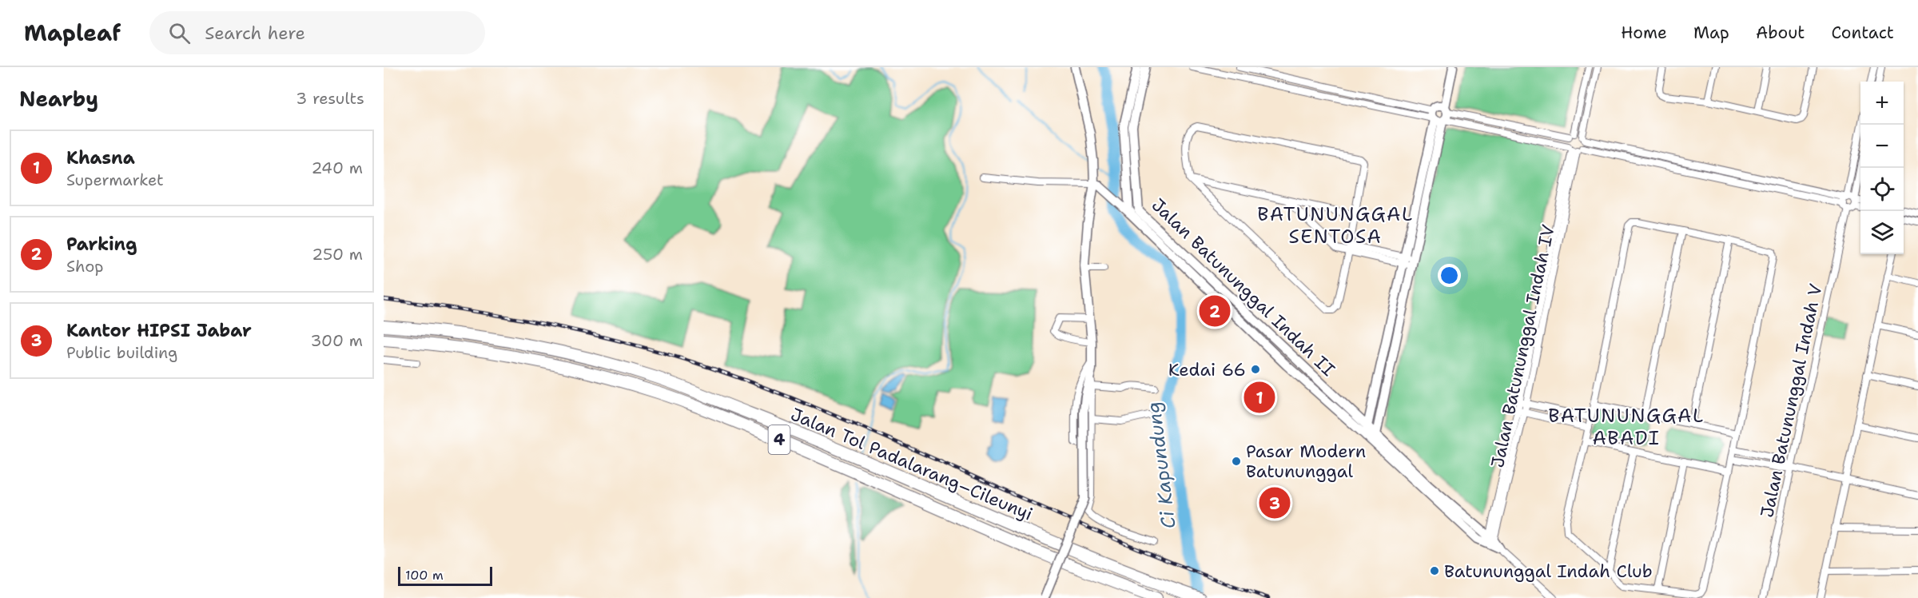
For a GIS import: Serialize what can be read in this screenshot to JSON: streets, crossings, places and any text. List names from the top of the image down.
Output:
{
  "streets": {
    "highway": ["4", "Jalan Tol Padalarang–Cileunyi"],
    "street": ["Jalan Batununggal Indah II", "Jalan Batununggal Indah IV", "Jalan Batununggal Indah V"]
  },
  "crossings": [
    ["Jalan Batununggal Indah II", "Jalan Batununggal Indah IV"]
  ],
  "districts": ["BATUNUNGGAL SENTOSA", "BATUNUNGGAL ABADI"],
  "water": ["Ci Kapundung"],
  "places": ["Kedai 66", "Pasar Modern Batununggal", "Batununggal Indah Club"],
  "scale_bar": "100 m",
  "page": {
    "header": "Mapleaf",
    "search": "Search here",
    "nav": [
      "Home",
      "Map",
      "About",
      "Contact"
    ],
    "heading": ["Nearby", "3 results"],
    "map_buttons": ["+", "−"],
    "list": [
      {
        "mark": "1",
        "name": "Khasna",
        "note": "Supermarket",
        "value": "240 m"
      },
      {
        "mark": "2",
        "name": "Parking",
        "note": "Shop",
        "value": "250 m"
      },
      {
        "mark": "3",
        "name": "Kantor HIPSI Jabar",
        "note": "Public building",
        "value": "300 m"
      }
    ],
    "pins": ["2", "1", "3"],
    "scale": "100 m"
  }
}
